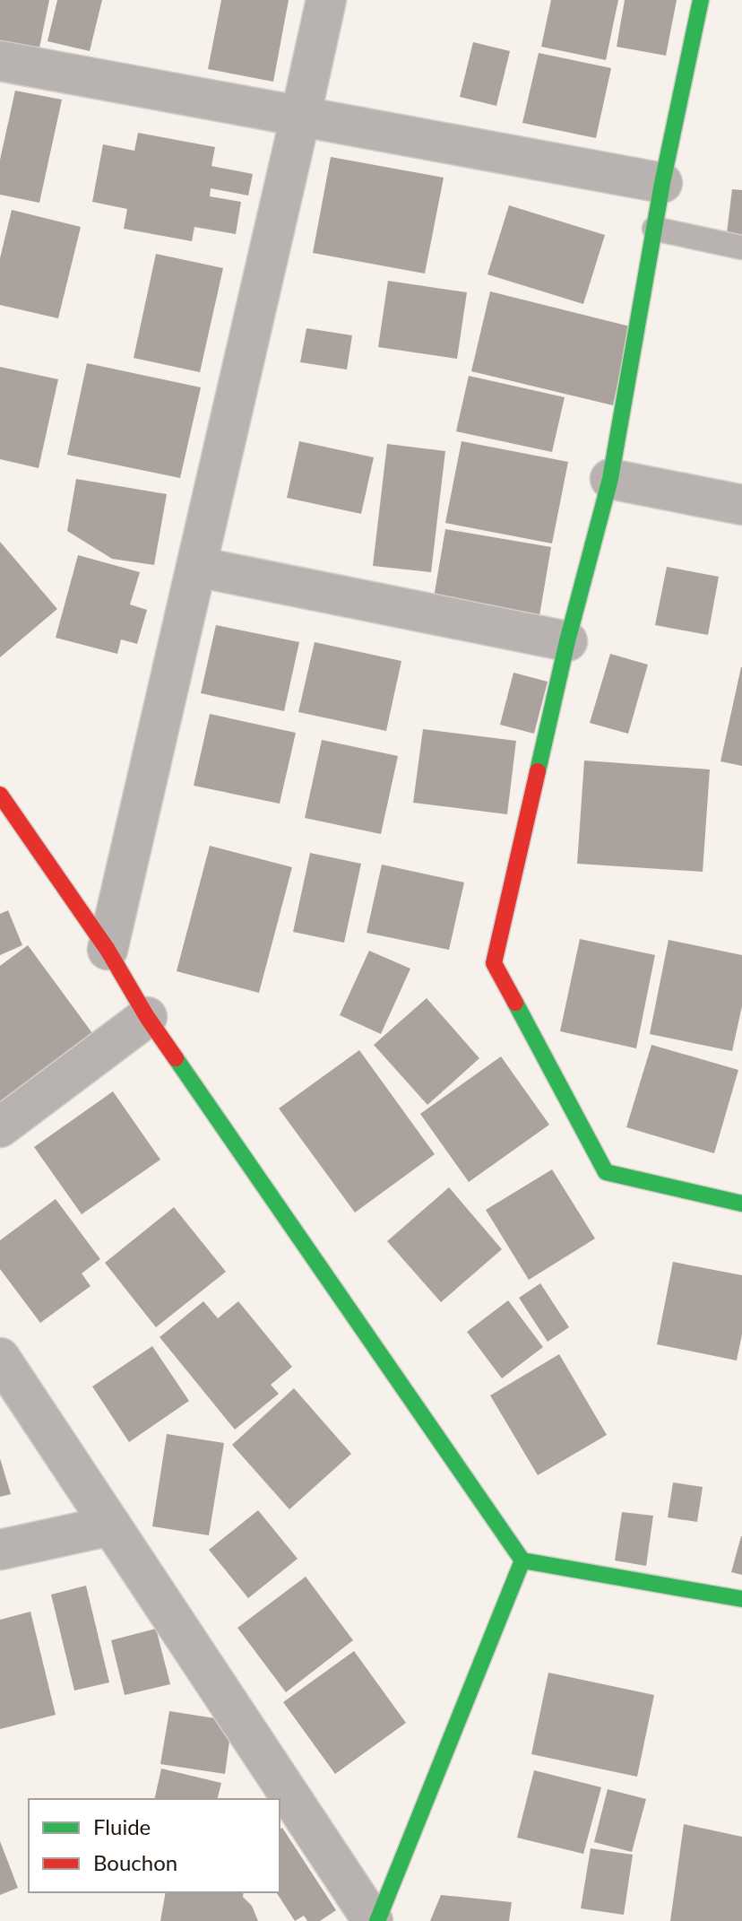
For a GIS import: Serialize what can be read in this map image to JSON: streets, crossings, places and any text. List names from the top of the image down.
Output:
{
  "legend": ["Fluide", "Bouchon"]
}
